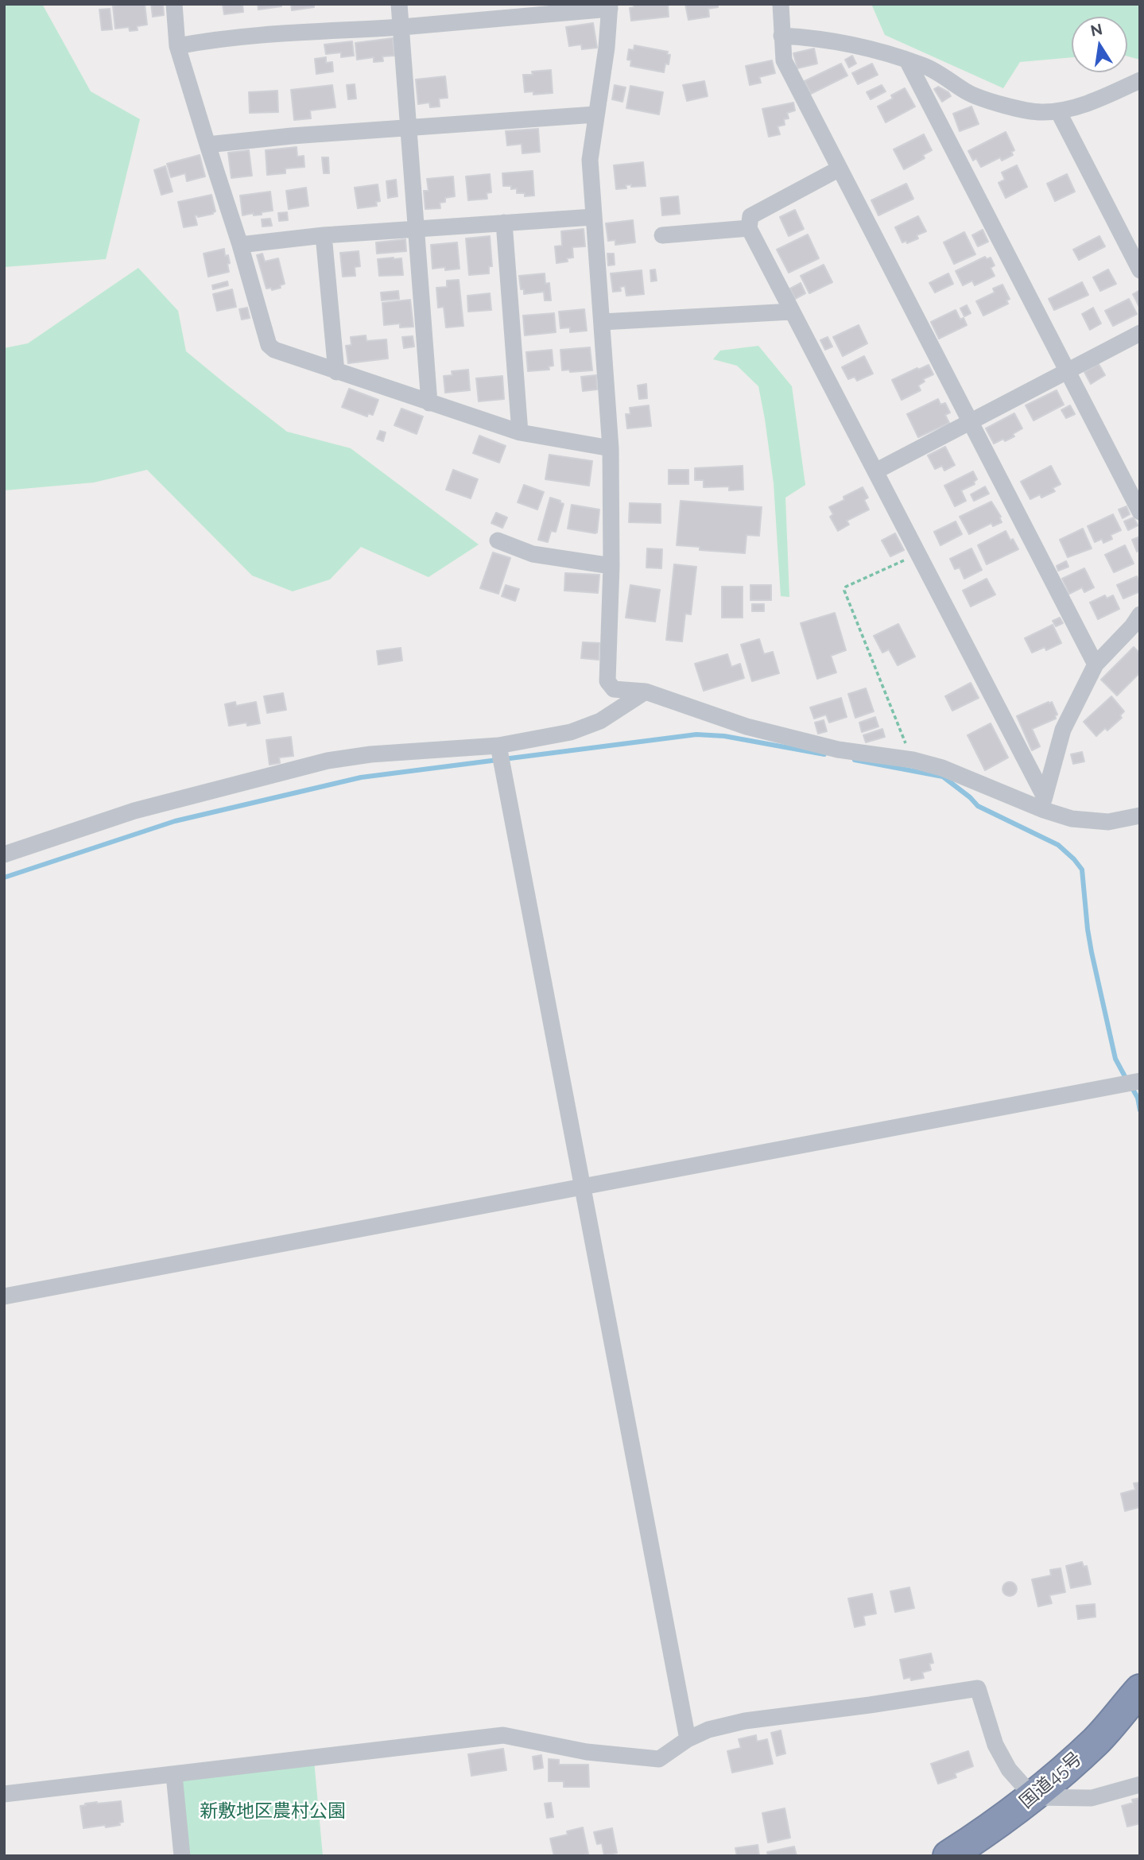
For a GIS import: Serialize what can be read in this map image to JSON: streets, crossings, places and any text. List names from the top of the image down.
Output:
{
  "streets": {
    "highway": ["国道45号"]
  },
  "parks": ["新敷地区農村公園"],
  "north": "top"
}
